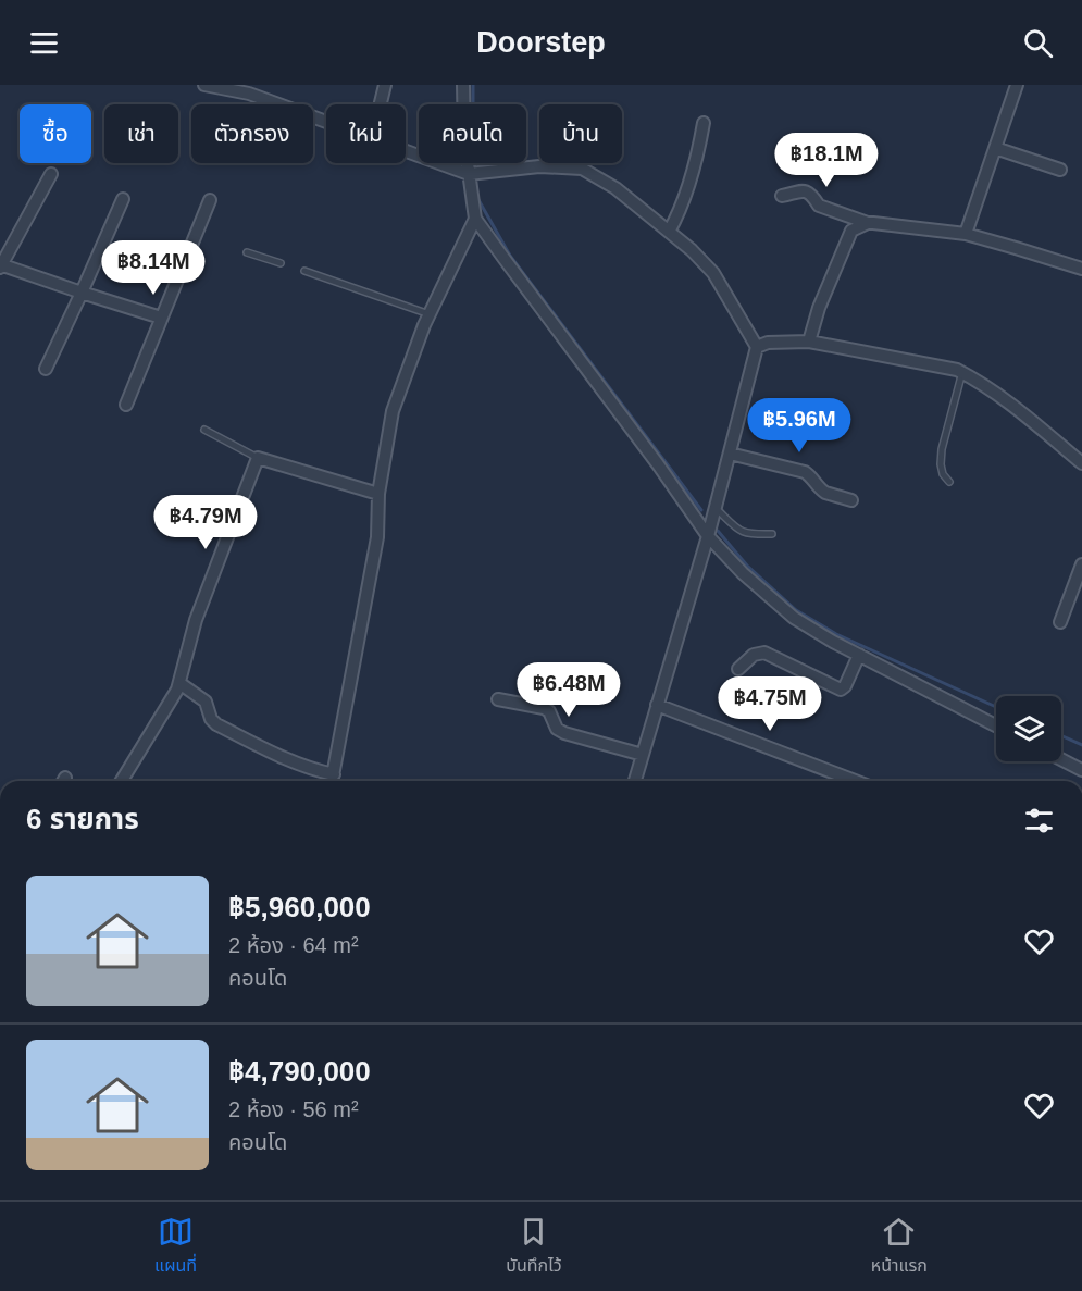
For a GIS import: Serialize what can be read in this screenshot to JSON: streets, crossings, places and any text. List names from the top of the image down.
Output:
{
  "page": {
    "header": "Doorstep",
    "chip": [
      "ซื้อ",
      "เช่า",
      "ตัวกรอง",
      "ใหม่",
      "คอนโด",
      "บ้าน"
    ],
    "price": [
      "฿18.1M",
      "฿8.14M",
      "฿5.96M",
      "฿4.79M",
      "฿6.48M",
      "฿4.75M"
    ],
    "heading": "6 รายการ",
    "list": [
      {
        "name": "฿5,960,000",
        "note": "2 ห้อง · 64 m² · คอนโด"
      },
      {
        "name": "฿4,790,000",
        "note": "2 ห้อง · 56 m² · คอนโด"
      }
    ],
    "tabs": ["แผนที่", "บันทึกไว้", "หน้าแรก"]
  }
}
